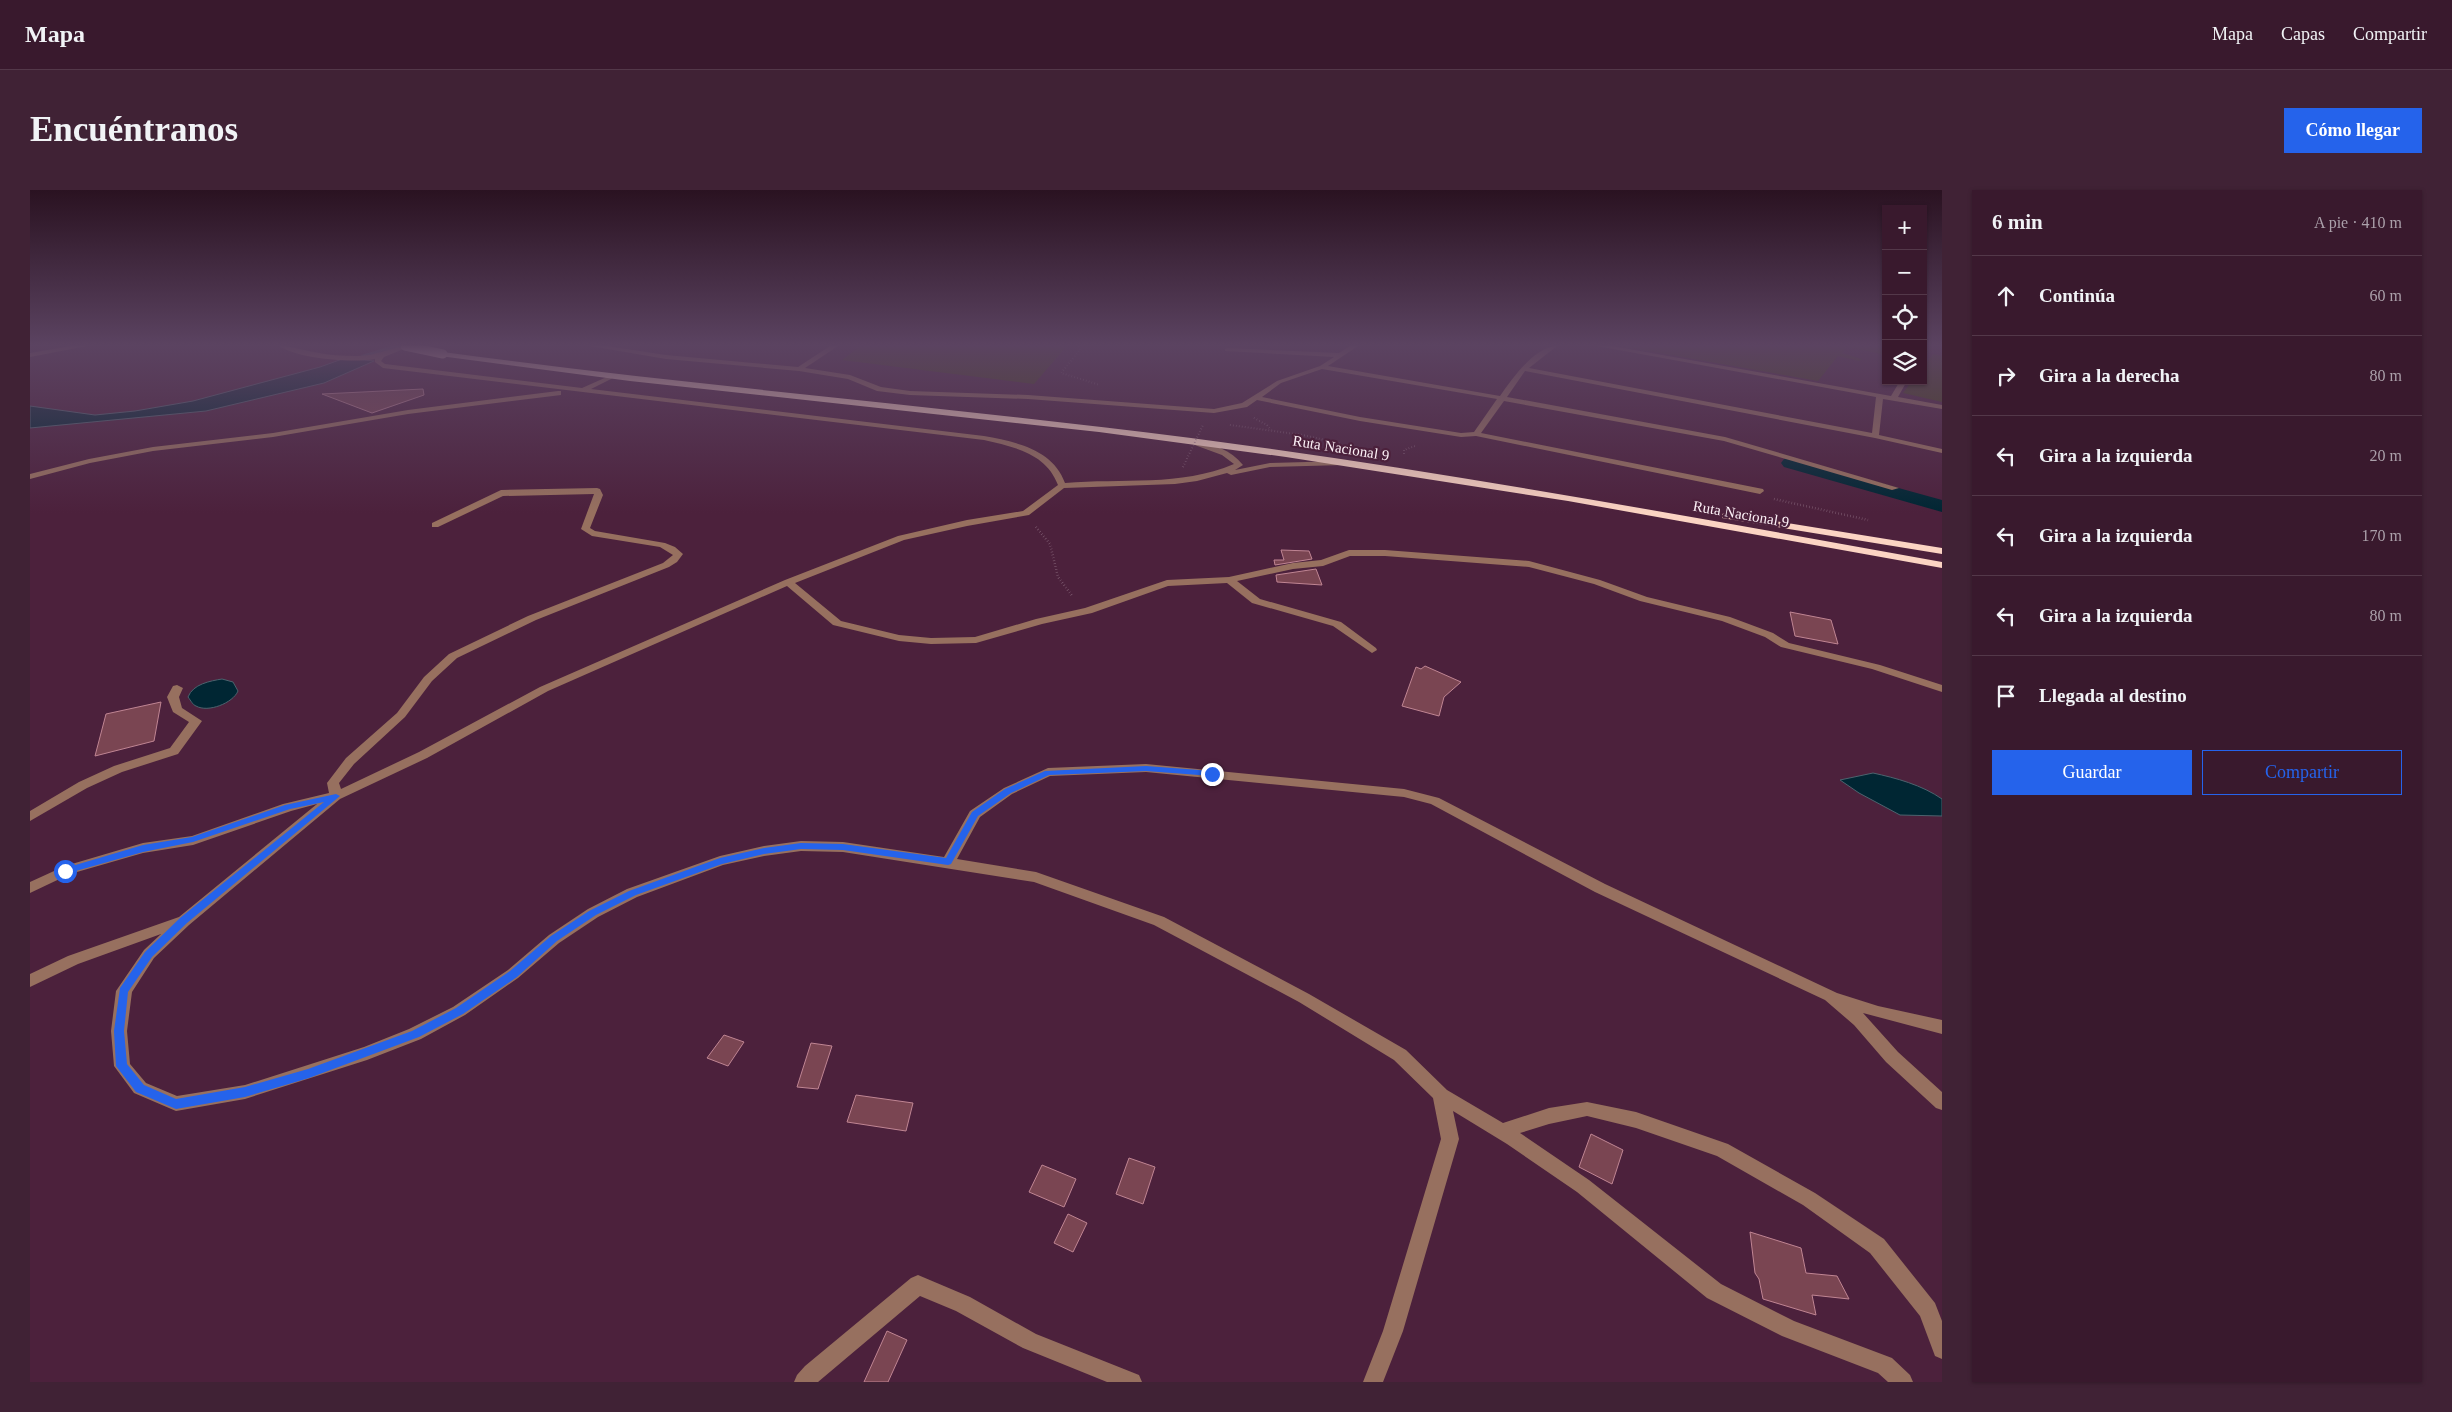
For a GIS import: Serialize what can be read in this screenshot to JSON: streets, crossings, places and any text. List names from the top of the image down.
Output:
{
  "streets": {
    "highway": ["Ruta Nacional 9"]
  },
  "page": {
    "header": "Mapa",
    "nav": ["Mapa", "Capas", "Compartir"],
    "buttons": [
      "Cómo llegar",
      ["Guardar", "Compartir"]
    ],
    "title": "Encuéntranos",
    "heading": ["6 min", "A pie · 410 m"],
    "map_buttons": ["+", "−"],
    "list": [
      ["Continúa", "60 m"],
      ["Gira a la derecha", "80 m"],
      ["Gira a la izquierda", "20 m"],
      ["Gira a la izquierda", "170 m"],
      ["Gira a la izquierda", "80 m"],
      "Llegada al destino"
    ]
  }
}
